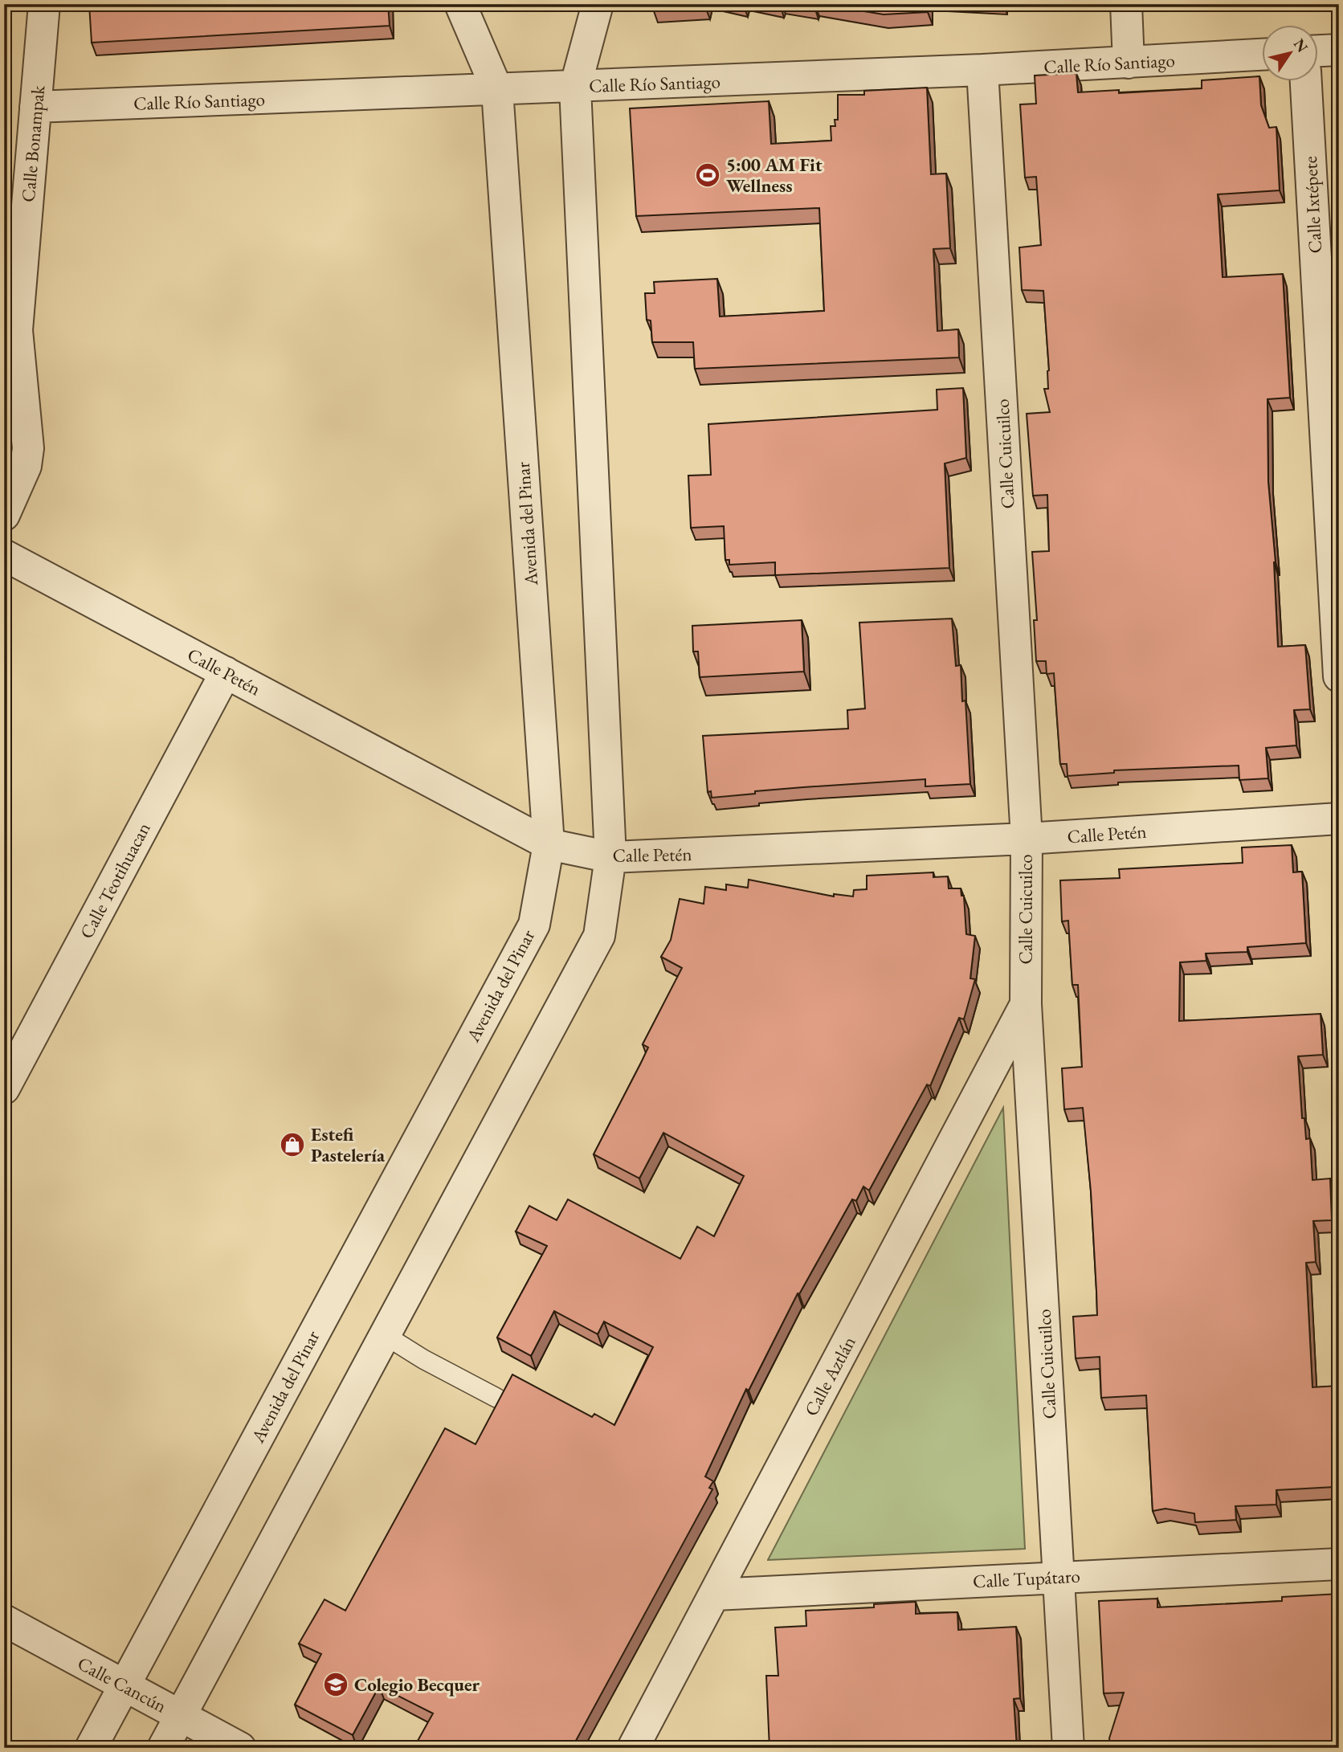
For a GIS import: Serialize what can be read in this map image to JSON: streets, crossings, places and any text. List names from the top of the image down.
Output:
{
  "streets": {
    "street": [
      "Calle Río Santiago",
      "Calle Bonampak",
      "Calle Ixtépete",
      "Calle Cuicuilco",
      "Avenida del Pinar",
      "Calle Petén",
      "Calle Teotihuacan",
      "Calle Aztlán",
      "Calle Tupátaro",
      "Calle Cancún"
    ]
  },
  "crossings": [
    ["Calle Río Santiago", "Calle Bonampak"],
    ["Calle Río Santiago", "Calle Cuicuilco"],
    ["Calle Río Santiago", "Avenida del Pinar"],
    ["Calle Cuicuilco", "Calle Petén"],
    ["Calle Cuicuilco", "Calle Aztlán"],
    ["Calle Cuicuilco", "Calle Tupátaro"],
    ["Avenida del Pinar", "Calle Petén"],
    ["Avenida del Pinar", "Calle Cancún"],
    ["Calle Petén", "Calle Teotihuacan"],
    ["Calle Aztlán", "Calle Tupátaro"]
  ],
  "places": {
    "sports": ["5:00 AM Fit Wellness"],
    "shop": ["Estefi Pastelería"],
    "school or university": ["Colegio Becquer"]
  },
  "north": "top right"
}
